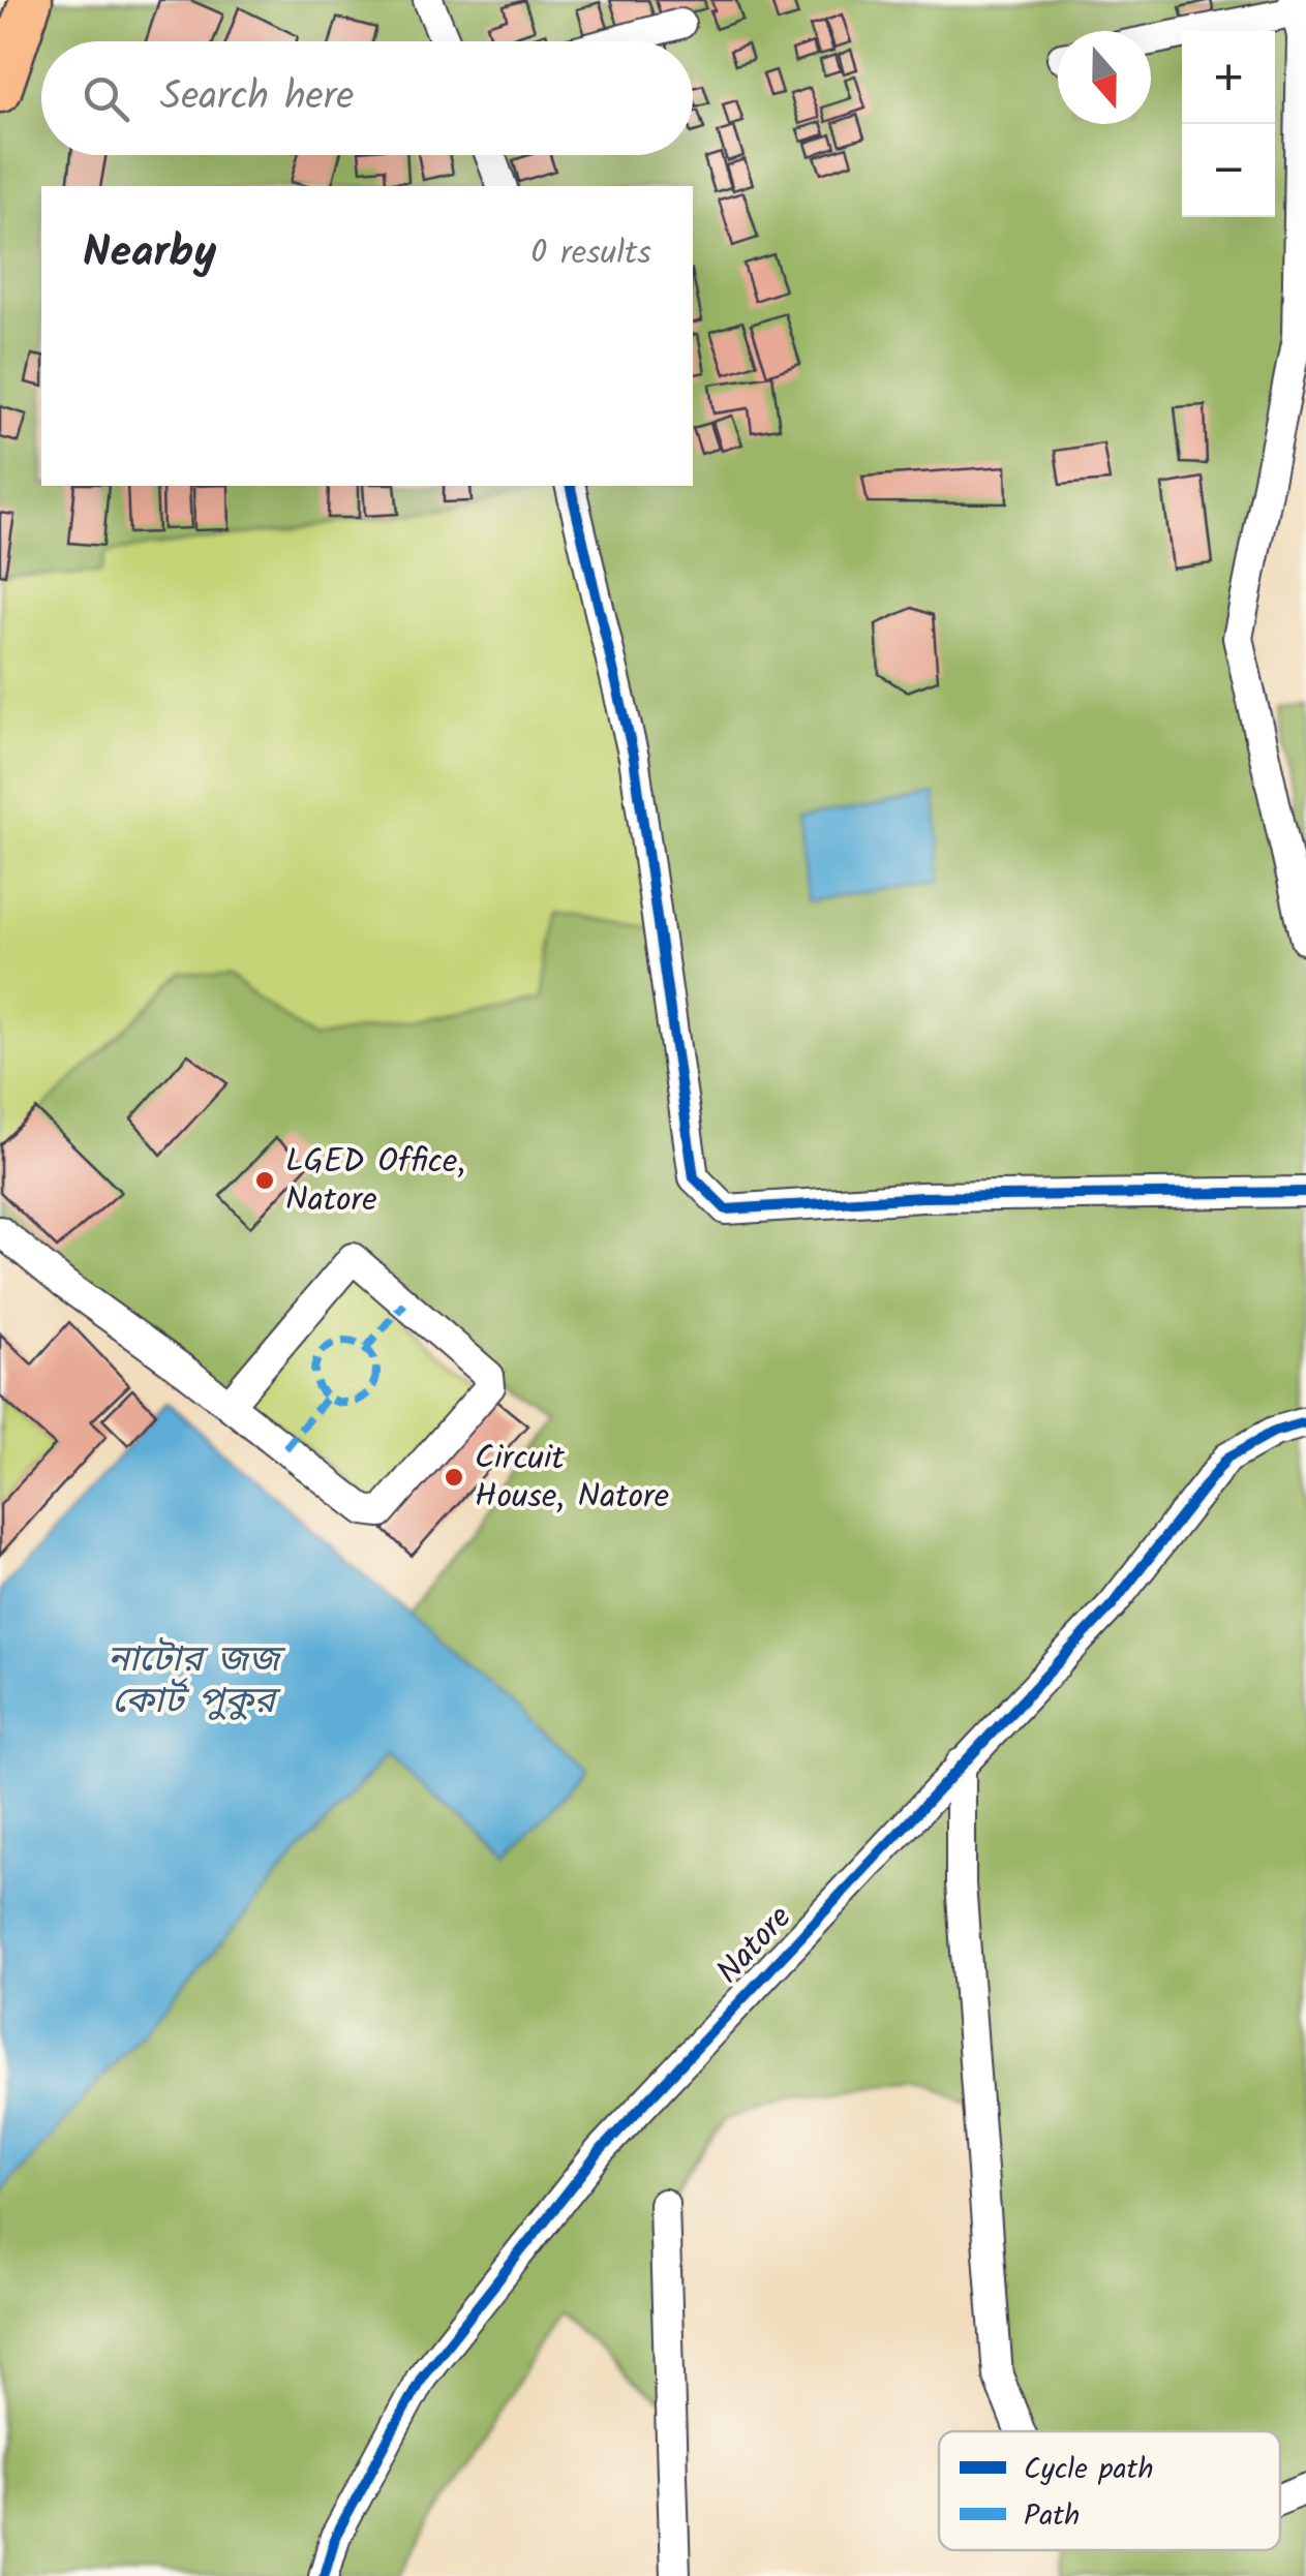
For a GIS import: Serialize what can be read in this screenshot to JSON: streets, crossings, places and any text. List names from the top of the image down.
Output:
{
  "streets": {
    "street": ["Natore"]
  },
  "water": ["নাটোর জজ কোর্ট পুকুর"],
  "places": ["LGED Office, Natore", "Circuit House, Natore"],
  "legend": ["Cycle path", "Path"],
  "north": "bottom",
  "page": {
    "map_buttons": ["+", "−"],
    "search": "Search here",
    "heading": ["Nearby", "0 results"]
  }
}
